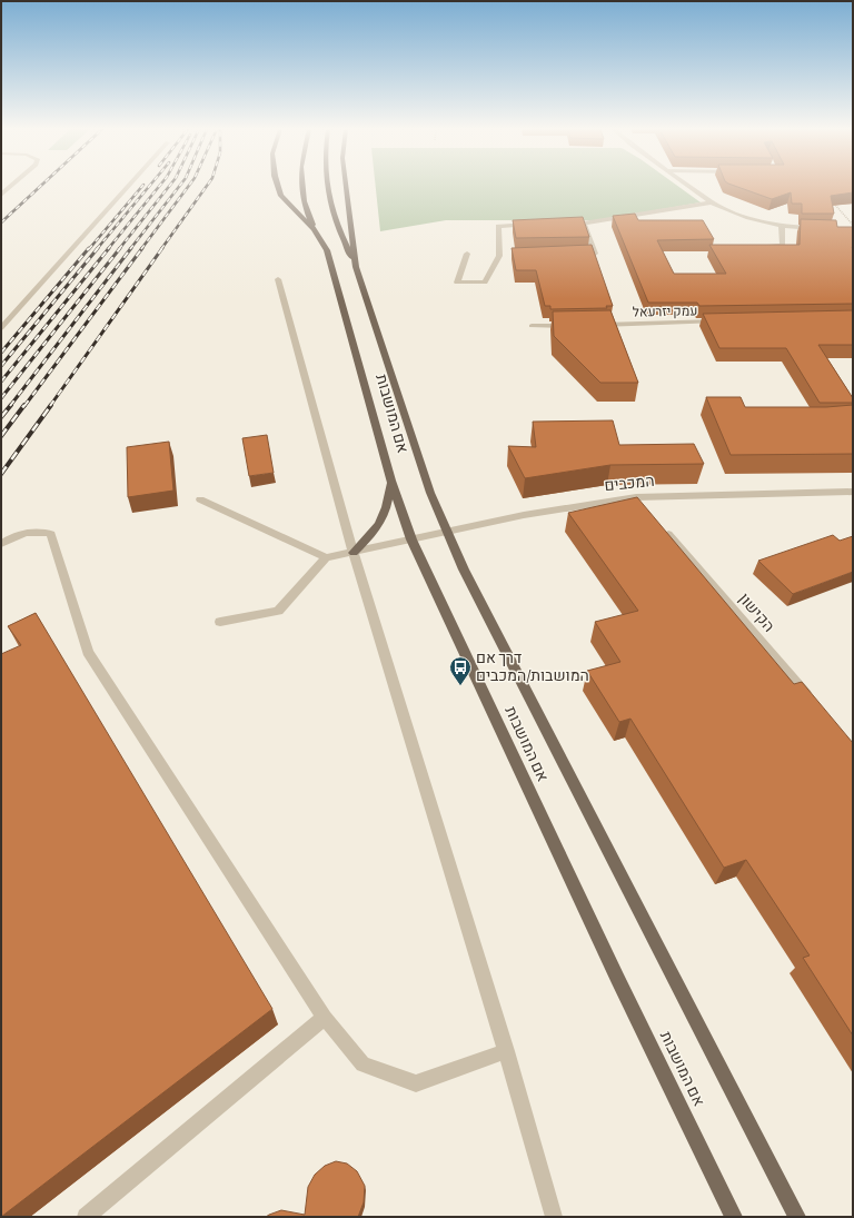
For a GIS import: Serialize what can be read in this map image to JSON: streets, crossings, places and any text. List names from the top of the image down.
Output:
{
  "streets": {
    "main road": ["אם המושבות"],
    "street": ["עמק יזרעאל", "המכבים", "הקישון"]
  },
  "crossings": [
    ["אם המושבות", "המכבים"]
  ],
  "places": {
    "bus stop": ["דרך אם המושבות/המכבים"]
  }
}
